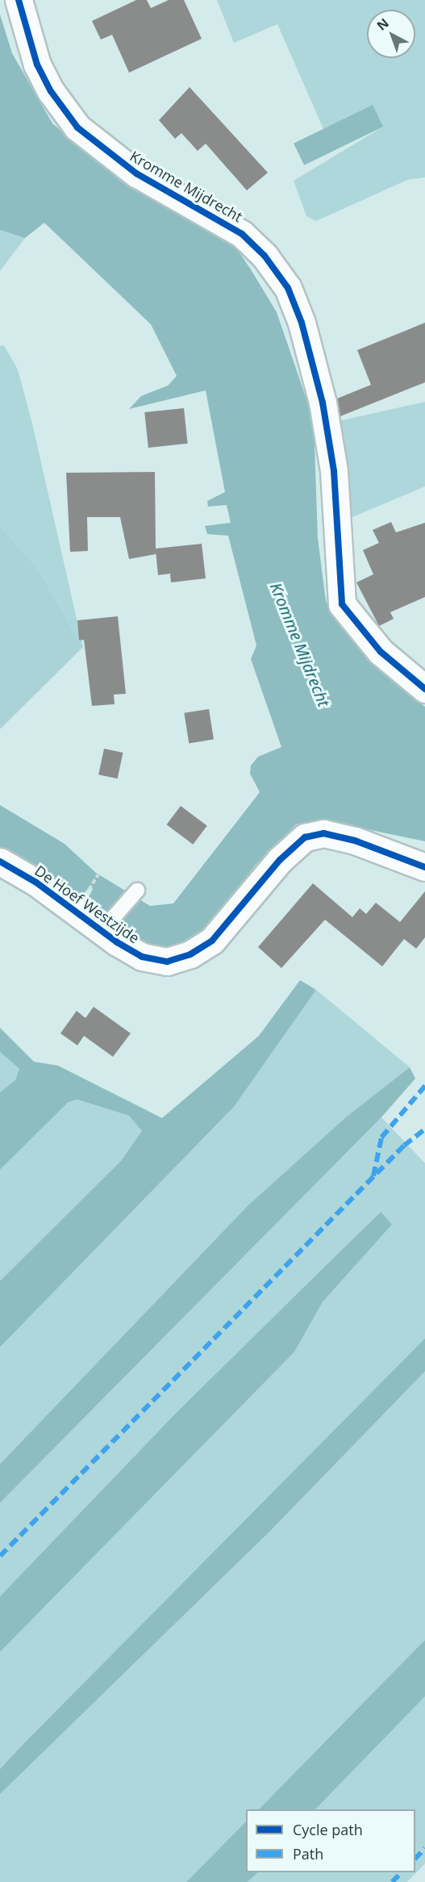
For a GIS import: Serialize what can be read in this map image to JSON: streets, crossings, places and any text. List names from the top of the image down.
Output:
{
  "streets": {
    "street": ["Kromme Mijdrecht", "De Hoef Westzijde"]
  },
  "water": ["Kromme Mijdrecht"],
  "legend": ["Cycle path", "Path"],
  "north": "top left"
}
